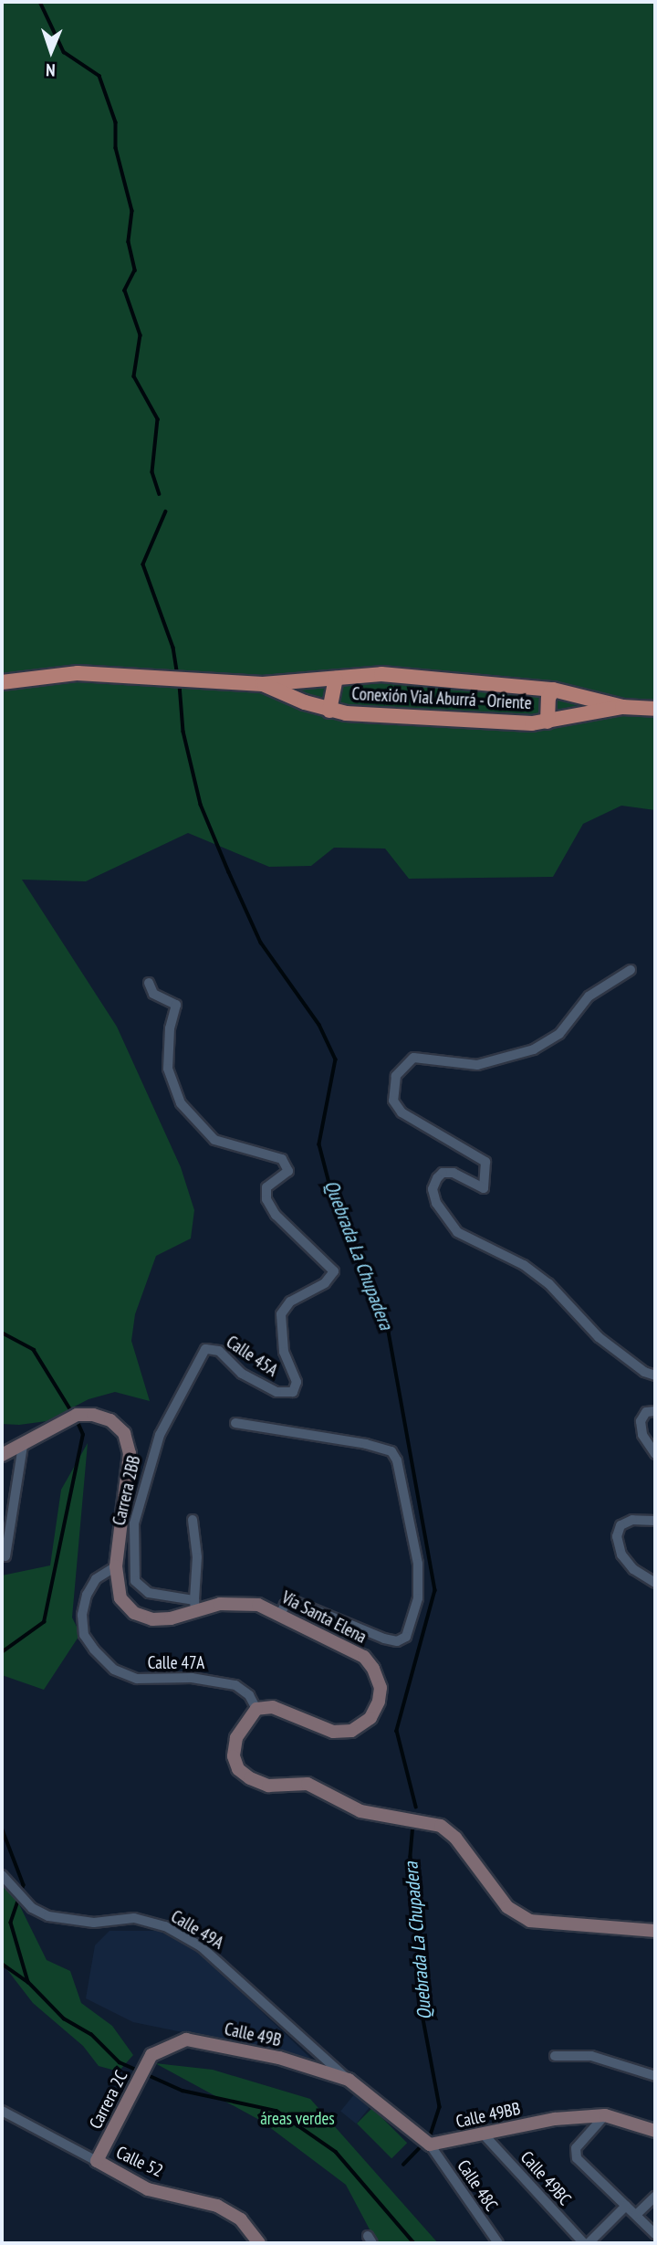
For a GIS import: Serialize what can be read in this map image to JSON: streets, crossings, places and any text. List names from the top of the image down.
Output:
{
  "streets": {
    "main road": [
      "Conexión Vial Aburrá - Oriente",
      "Vía Santa Elena",
      "Calle 49B",
      "Carrera 2C",
      "Calle 49BB",
      "Calle 52"
    ],
    "street": [
      "Calle 45A",
      "Carrera 2BB",
      "Calle 47A",
      "Calle 49A",
      "Calle 49BC",
      "Calle 48C"
    ]
  },
  "crossings": [
    ["Calle 45A", "Carrera 2BB"],
    ["Carrera 2BB", "Vía Santa Elena"],
    ["Vía Santa Elena", "Calle 47A"],
    ["Calle 49A", "Calle 49B"],
    ["Calle 49B", "Carrera 2C"],
    ["Carrera 2C", "Calle 52"],
    ["Calle 49BB", "Calle 49BC"],
    ["Calle 49BB", "Calle 48C"]
  ],
  "water": ["Quebrada La Chupadera"],
  "parks": ["áreas verdes"],
  "north": "bottom"
}
